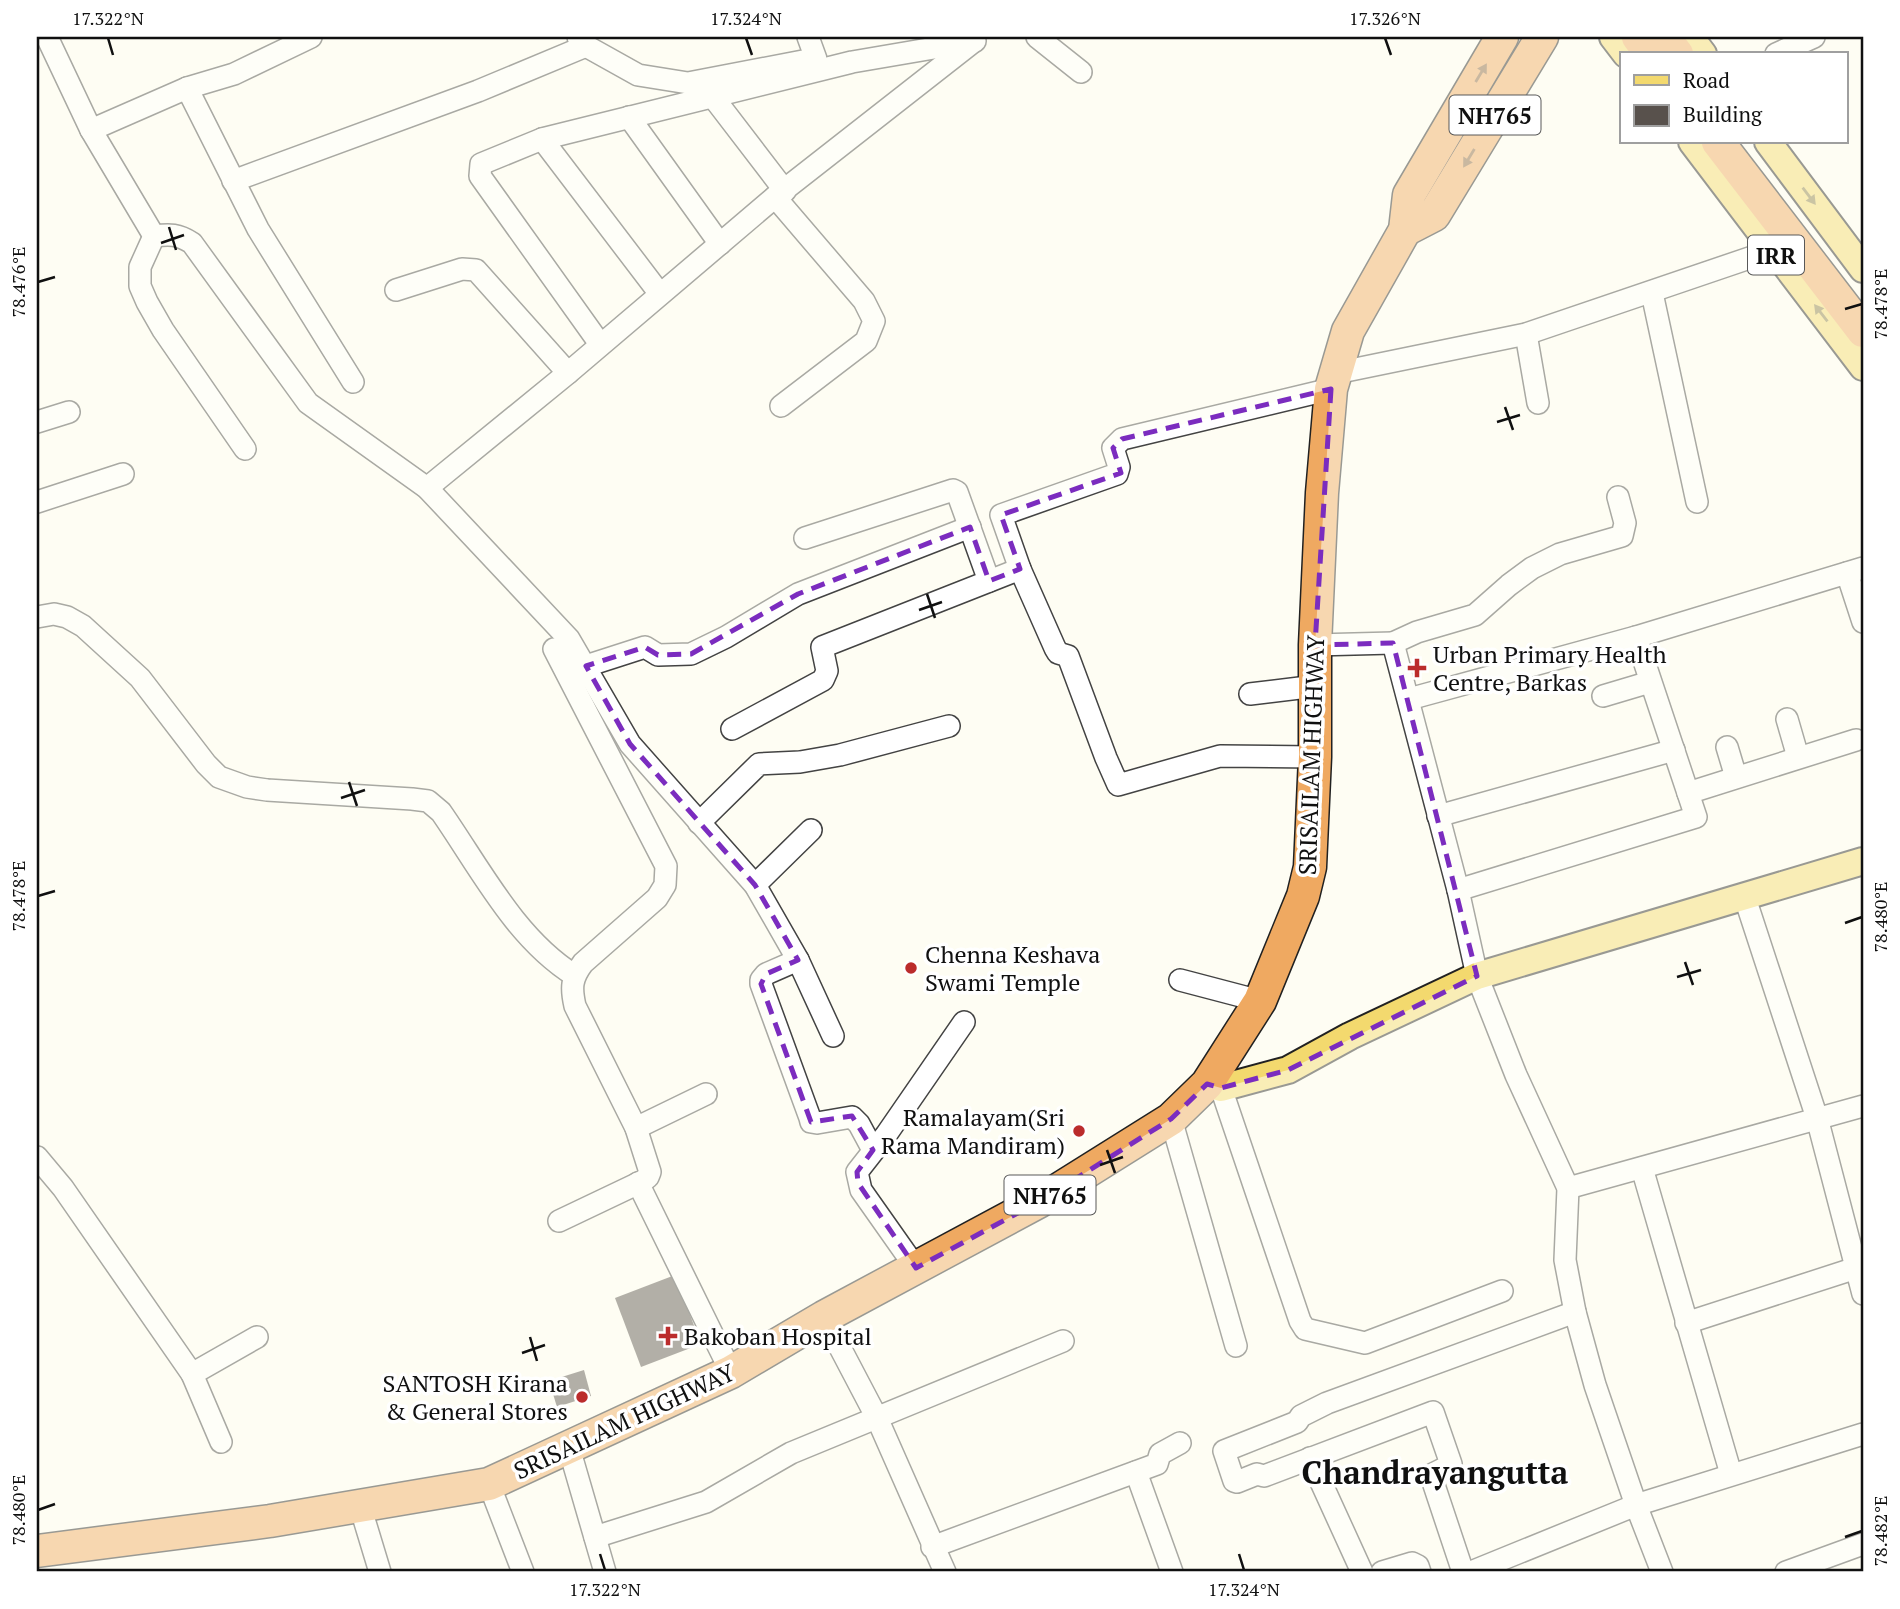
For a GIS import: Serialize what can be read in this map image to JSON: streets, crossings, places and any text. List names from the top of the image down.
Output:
{
  "streets": {
    "highway": ["NH765", "IRR", "SRISAILAM HIGHWAY"]
  },
  "crossings": [
    ["NH765", "SRISAILAM HIGHWAY"]
  ],
  "districts": ["Chandrayangutta"],
  "places": {
    "health": ["Urban Primary Health Centre, Barkas", "Bakoban Hospital"],
    "other": ["Chenna Keshava Swami Temple", "Ramalayam(Sri Rama Mandiram)", "SANTOSH Kirana & General Stores"]
  },
  "legend": ["Road", "Building"],
  "coordinates": [
    "17.322°N",
    "17.324°N",
    "17.326°N",
    "78.476°E",
    "78.478°E",
    "78.480°E",
    "78.482°E"
  ]
}
